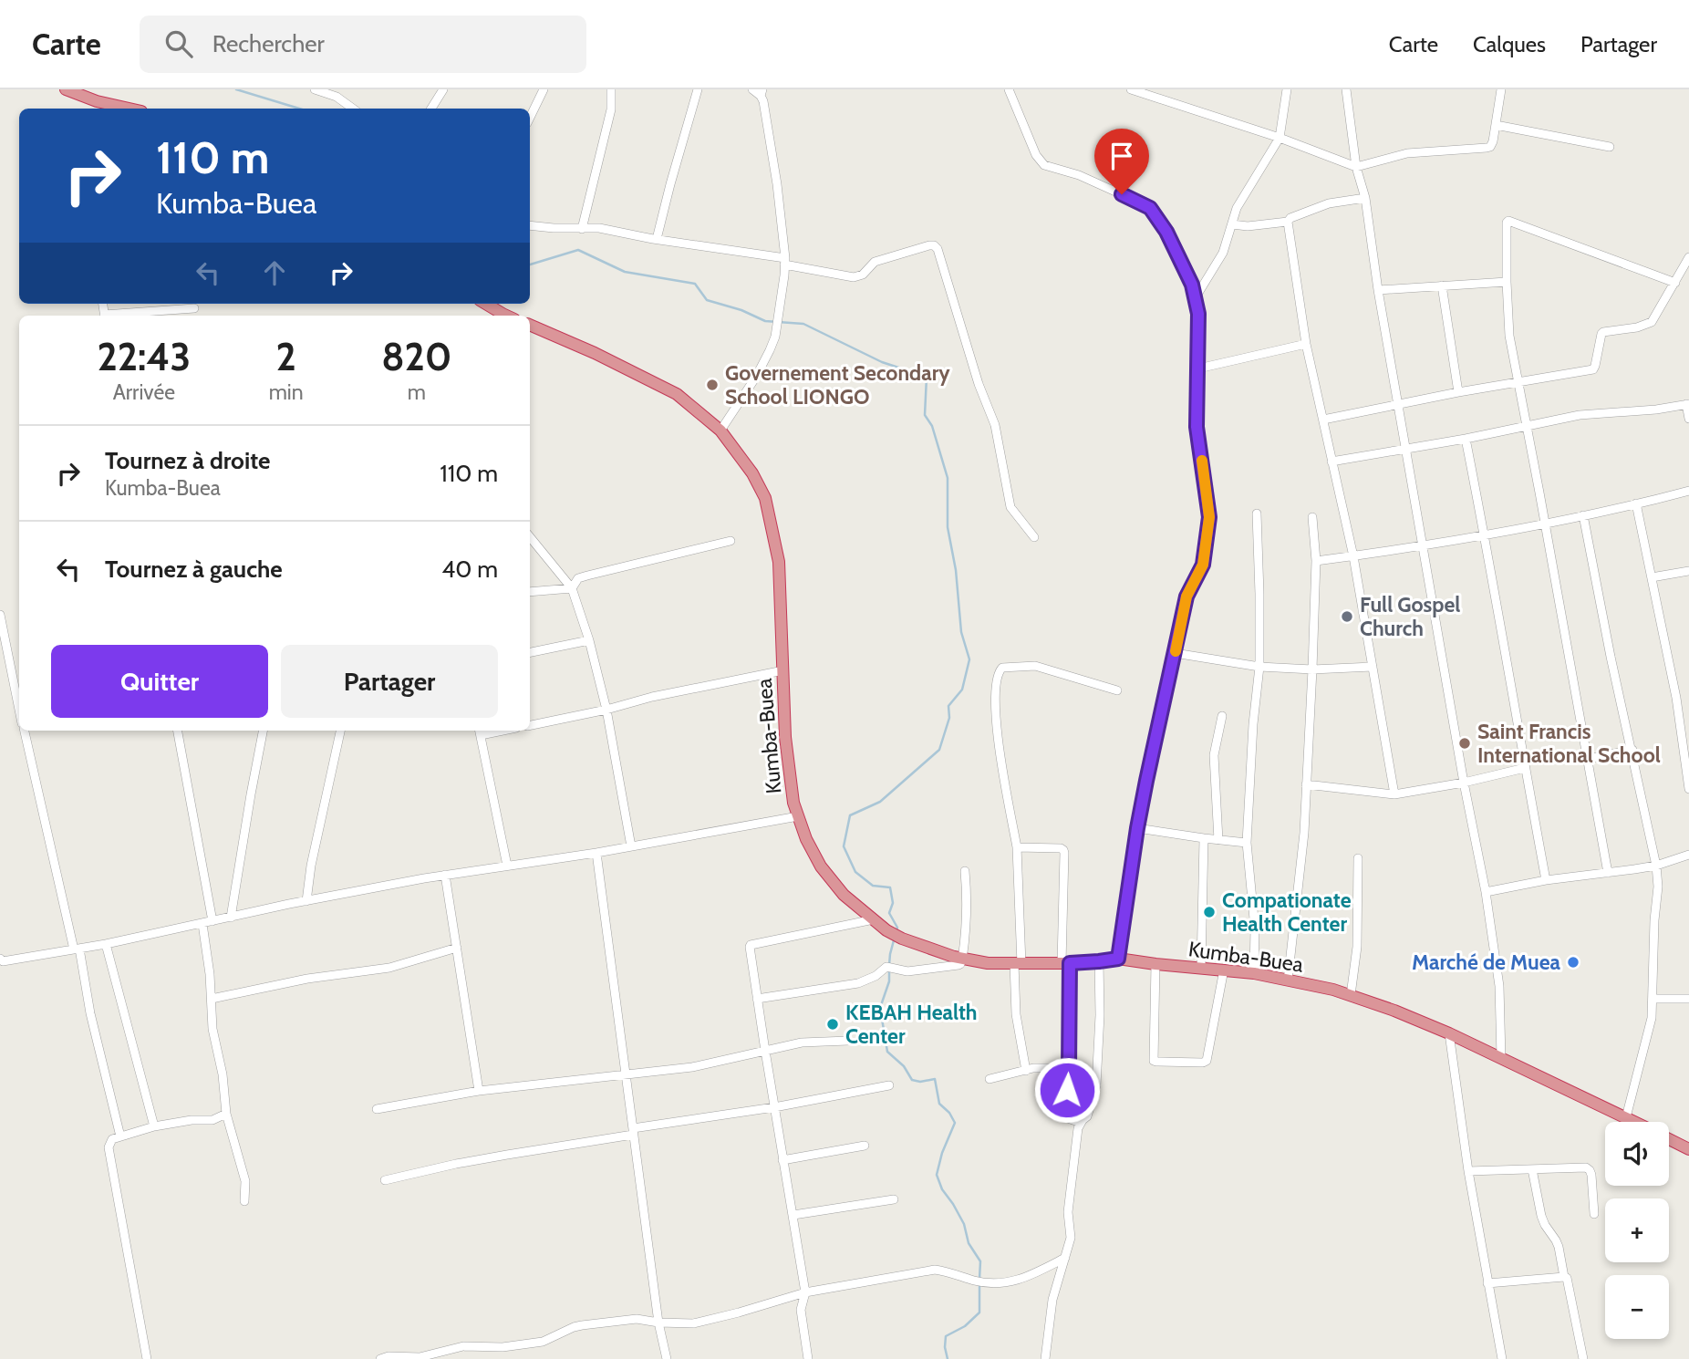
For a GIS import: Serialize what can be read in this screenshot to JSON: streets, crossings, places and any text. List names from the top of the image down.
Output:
{
  "streets": {
    "highway": ["Kumba-Buea"]
  },
  "places": [
    "Governement Secondary School LIONGO",
    "Full Gospel Church",
    "Saint Francis International School",
    "Compationate Health Center",
    "Marché de Muea",
    "KEBAH Health Center"
  ],
  "page": {
    "header": "Carte",
    "search": "Rechercher",
    "nav": ["Carte", "Calques", "Partager"],
    "turn": ["110 m", "Kumba-Buea"],
    "eta": [
      "22:43",
      "Arrivée",
      "2",
      "min",
      "820",
      "m"
    ],
    "list": [
      {
        "name": "Tournez à droite",
        "note": "Kumba-Buea",
        "value": "110 m"
      },
      {
        "name": "Tournez à gauche",
        "value": "40 m"
      }
    ],
    "buttons": ["Quitter", "Partager"],
    "map_buttons": ["+", "−"]
  }
}
